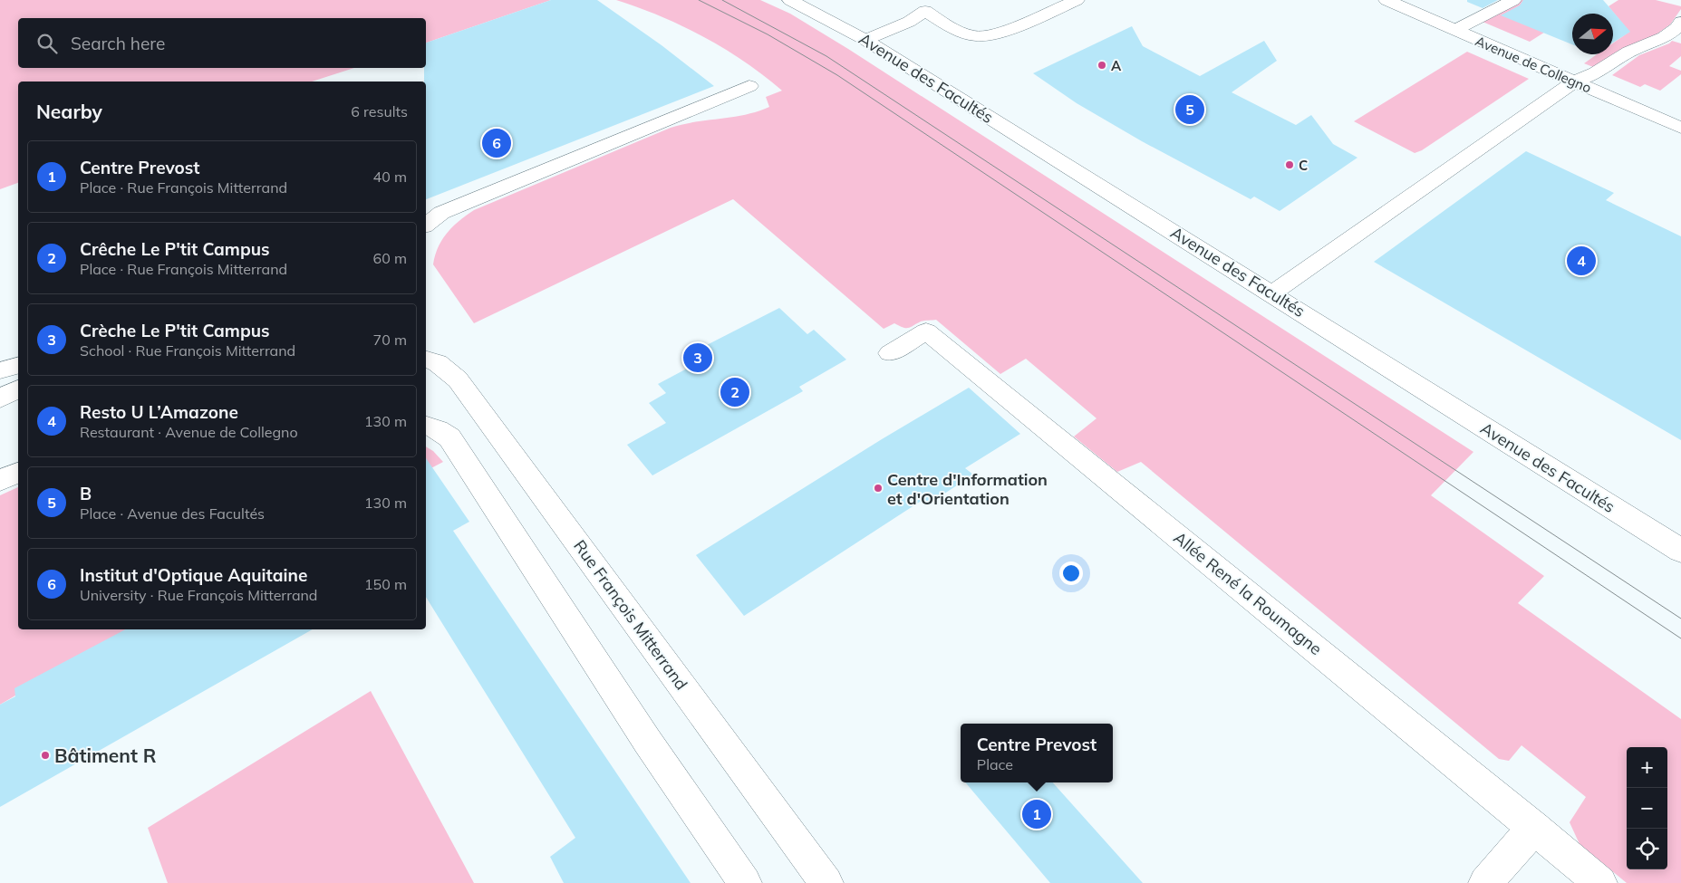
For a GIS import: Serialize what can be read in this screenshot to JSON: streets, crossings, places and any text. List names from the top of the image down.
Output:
{
  "streets": {
    "street": [
      "Avenue de Collegno",
      "Avenue des Facultés",
      "Allée René la Roumagne",
      "Rue François Mitterrand"
    ]
  },
  "places": [
    "A",
    "C",
    "Centre d'Information et d'Orientation",
    "Bâtiment R"
  ],
  "north": "right",
  "page": {
    "search": "Search here",
    "heading": ["Nearby", "6 results"],
    "pins": [
      "5",
      "6",
      "4",
      "3",
      "2",
      "1"
    ],
    "list": [
      {
        "mark": "1",
        "name": "Centre Prevost",
        "note": "Place · Rue François Mitterrand",
        "value": "40 m"
      },
      {
        "mark": "2",
        "name": "Crêche Le P'tit Campus",
        "note": "Place · Rue François Mitterrand",
        "value": "60 m"
      },
      {
        "mark": "3",
        "name": "Crèche Le P'tit Campus",
        "note": "School · Rue François Mitterrand",
        "value": "70 m"
      },
      {
        "mark": "4",
        "name": "Resto U L’Amazone",
        "note": "Restaurant · Avenue de Collegno",
        "value": "130 m"
      },
      {
        "mark": "5",
        "name": "B",
        "note": "Place · Avenue des Facultés",
        "value": "130 m"
      },
      {
        "mark": "6",
        "name": "Institut d'Optique Aquitaine",
        "note": "University · Rue François Mitterrand",
        "value": "150 m"
      }
    ],
    "popup": ["Centre Prevost", "Place"],
    "map_buttons": ["+", "−"]
  }
}
